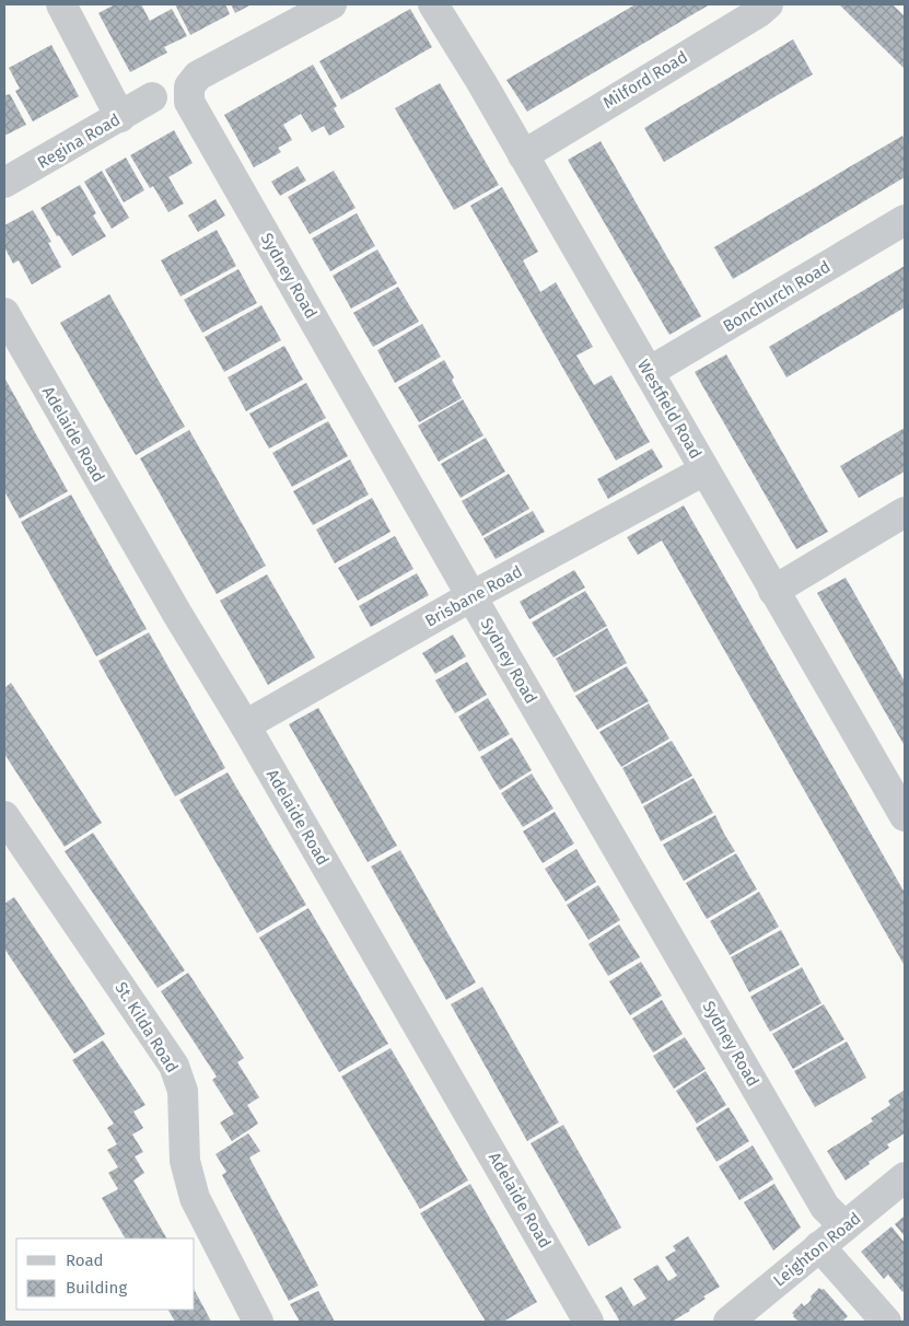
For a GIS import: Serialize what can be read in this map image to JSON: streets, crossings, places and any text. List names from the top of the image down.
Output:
{
  "streets": {
    "street": [
      "Milford Road",
      "Regina Road",
      "Sydney Road",
      "Bonchurch Road",
      "Westfield Road",
      "Adelaide Road",
      "Brisbane Road",
      "St. Kilda Road",
      "Leighton Road"
    ]
  },
  "crossings": [
    ["Milford Road", "Westfield Road"],
    ["Sydney Road", "Brisbane Road"],
    ["Sydney Road", "Leighton Road"],
    ["Bonchurch Road", "Westfield Road"],
    ["Westfield Road", "Brisbane Road"],
    ["Adelaide Road", "Brisbane Road"]
  ],
  "legend": ["Road", "Building"]
}
